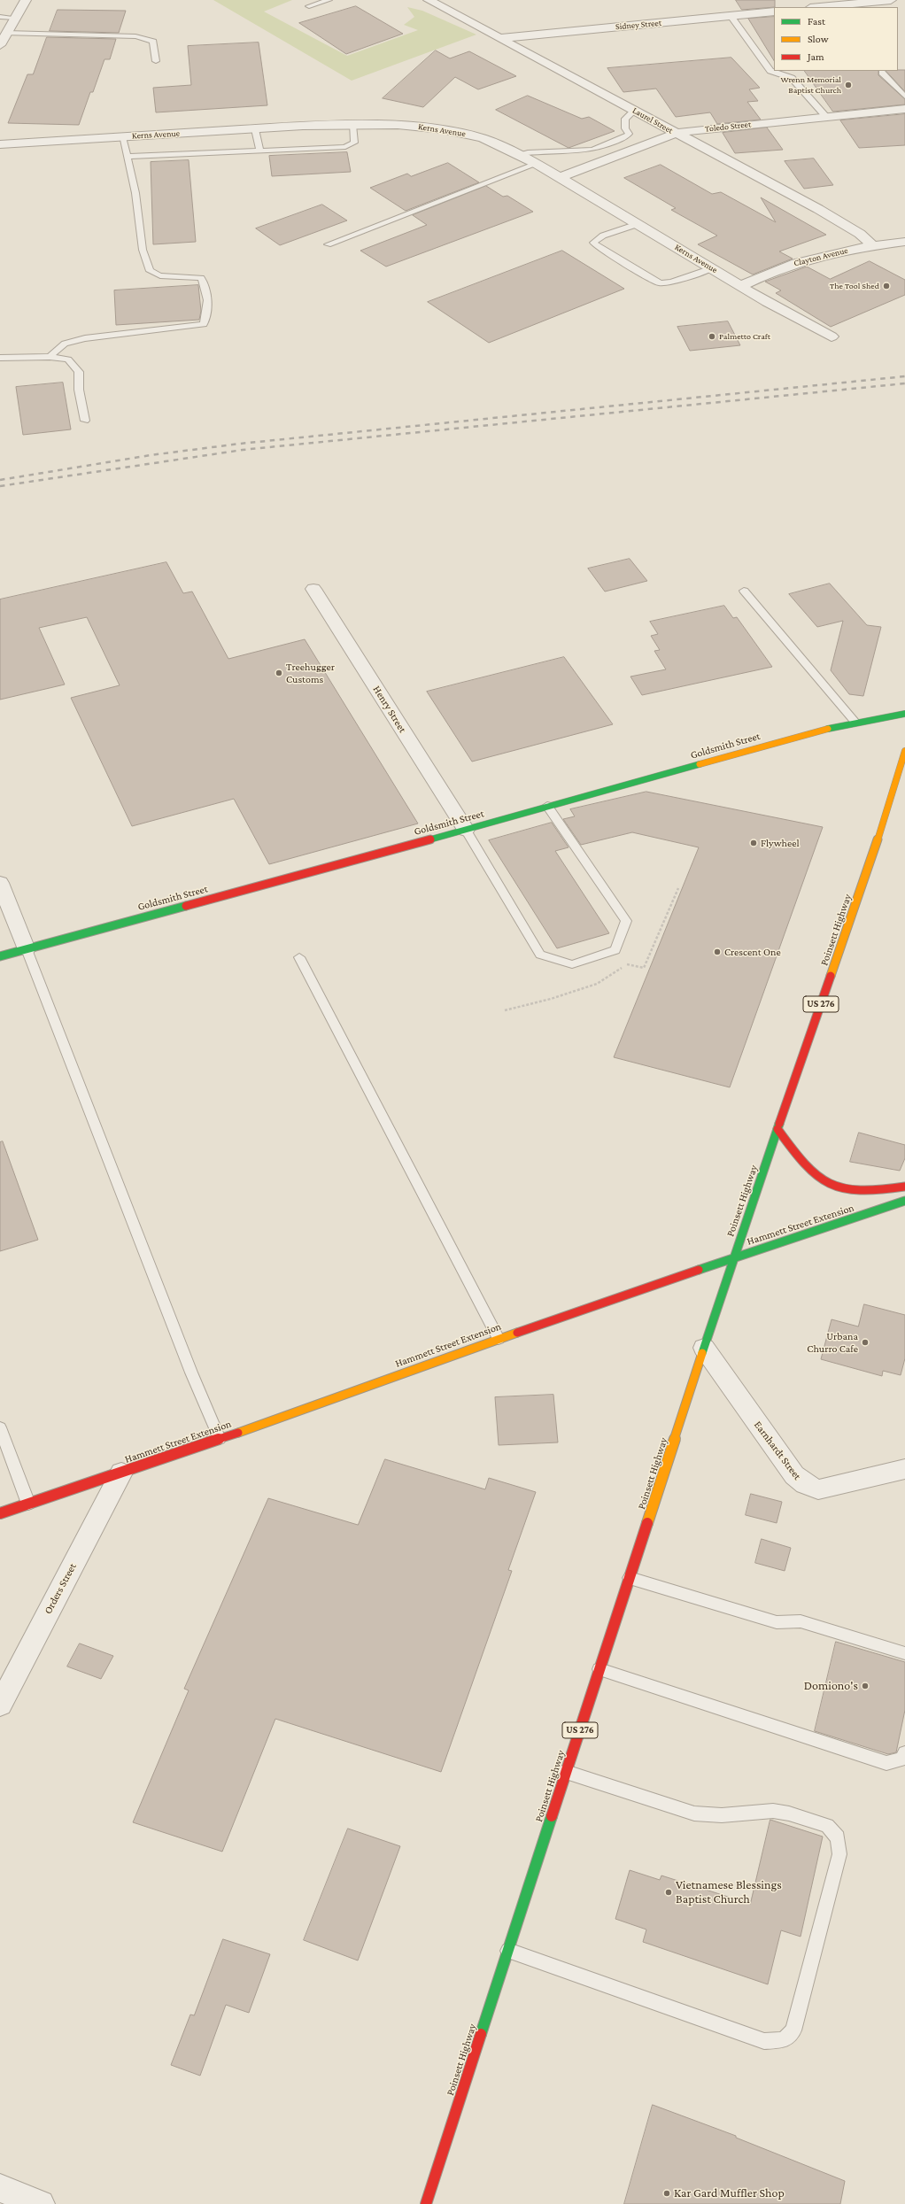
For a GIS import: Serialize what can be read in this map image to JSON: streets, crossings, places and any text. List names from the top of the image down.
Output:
{
  "streets": {
    "main road": [
      "Goldsmith Street",
      "Poinsett Highway",
      "US 276",
      "Hammett Street Extension"
    ],
    "street": [
      "Sidney Street",
      "Laurel Street",
      "Toledo Street",
      "Kerns Avenue",
      "Clayton Avenue",
      "Henry Street",
      "Earnhardt Street",
      "Orders Street"
    ]
  },
  "crossings": [
    ["Sidney Street", "Laurel Street"],
    ["Laurel Street", "Toledo Street"],
    ["Laurel Street", "Clayton Avenue"],
    ["Toledo Street", "Kerns Avenue"],
    ["Kerns Avenue", "Clayton Avenue"],
    ["Henry Street", "Goldsmith Street"],
    ["Poinsett Highway", "Hammett Street Extension"],
    ["Poinsett Highway", "Earnhardt Street"],
    ["Hammett Street Extension", "Orders Street"]
  ],
  "places": [
    "Wrenn Memorial Baptist Church",
    "The Tool Shed",
    "Palmetto Craft",
    "Treehugger Customs",
    "Flywheel",
    "Crescent One",
    "Urbana Churro Cafe",
    "Domiono's",
    "Vietnamese Blessings Baptist Church",
    "Kar Gard Muffler Shop"
  ],
  "legend": ["Fast", "Slow", "Jam"]
}
